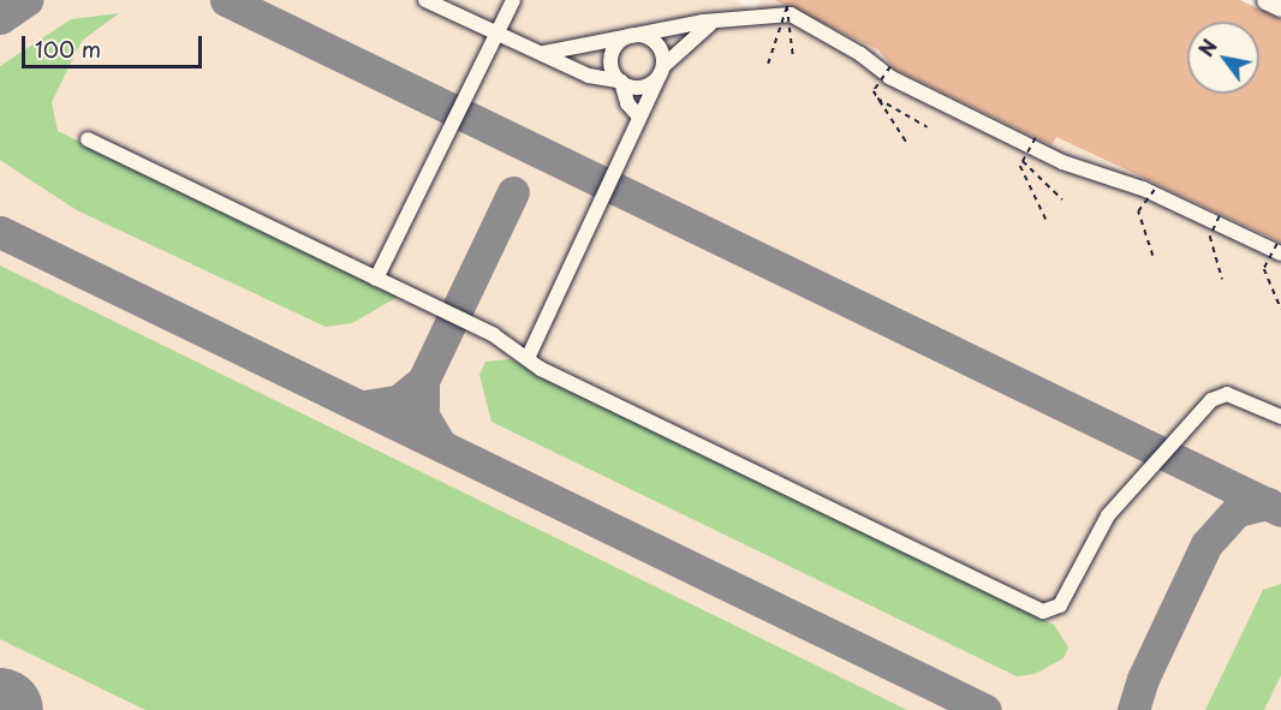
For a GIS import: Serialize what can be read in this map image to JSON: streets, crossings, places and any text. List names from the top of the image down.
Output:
{
  "scale_bar": "100 m",
  "north": "top left"
}
